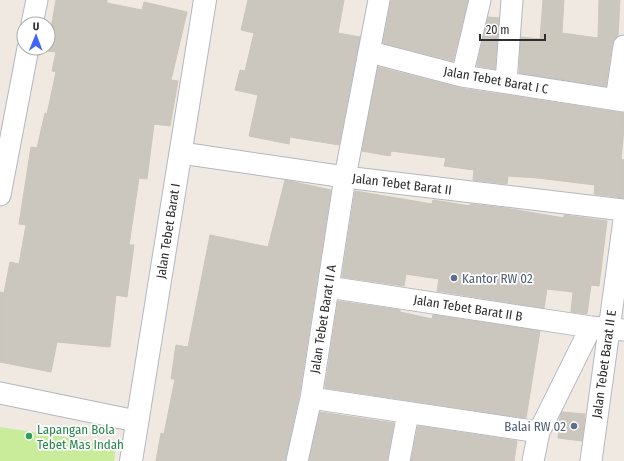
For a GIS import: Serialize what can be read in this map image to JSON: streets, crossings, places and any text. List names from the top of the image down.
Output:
{
  "streets": {
    "street": [
      "Jalan Tebet Barat I C",
      "Jalan Tebet Barat II",
      "Jalan Tebet Barat I",
      "Jalan Tebet Barat II B",
      "Jalan Tebet Barat II A",
      "Jalan Tebet Barat II E"
    ]
  },
  "crossings": [
    ["Jalan Tebet Barat I C", "Jalan Tebet Barat II A"],
    ["Jalan Tebet Barat II", "Jalan Tebet Barat I"],
    ["Jalan Tebet Barat II", "Jalan Tebet Barat II A"],
    ["Jalan Tebet Barat II B", "Jalan Tebet Barat II A"],
    ["Jalan Tebet Barat II B", "Jalan Tebet Barat II E"]
  ],
  "places": ["Kantor RW 02", "Balai RW 02", "Lapangan Bola Tebet Mas Indah"],
  "scale_bar": "20 m",
  "north": "top"
}
